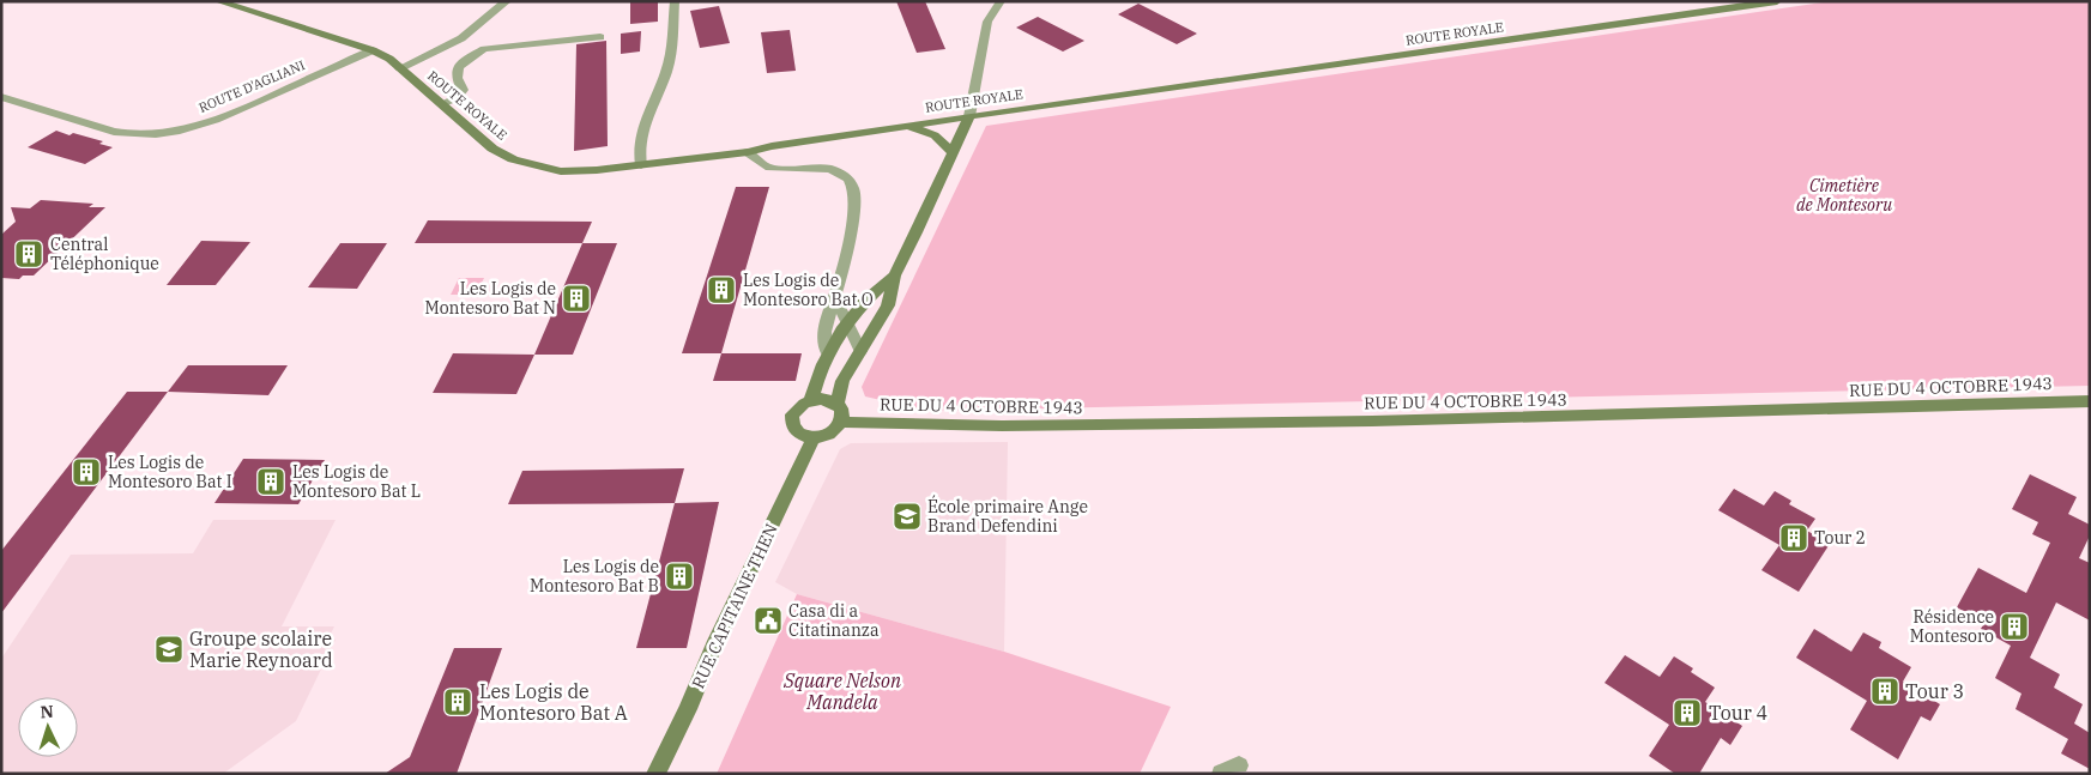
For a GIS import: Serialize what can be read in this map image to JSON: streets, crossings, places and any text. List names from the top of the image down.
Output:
{
  "streets": {
    "main road": ["ROUTE ROYALE", "RUE DU 4 OCTOBRE 1943", "RUE CAPITAINE THEN"],
    "street": ["ROUTE D'AGLIANI"]
  },
  "crossings": [
    ["ROUTE ROYALE", "ROUTE D'AGLIANI"],
    ["RUE DU 4 OCTOBRE 1943", "RUE CAPITAINE THEN"]
  ],
  "parks": ["Cimetière de Montesoru", "Square Nelson Mandela"],
  "places": {
    "building": [
      "Central Téléphonique",
      "Les Logis de Montesoro Bat O",
      "Les Logis de Montesoro Bat N",
      "Les Logis de Montesoro Bat I",
      "Les Logis de Montesoro Bat L",
      "Tour 2",
      "Les Logis de Montesoro Bat B",
      "Résidence Montesoro",
      "Tour 3",
      "Les Logis de Montesoro Bat A",
      "Tour 4"
    ],
    "school or university": ["École primaire Ange Brand Defendini", "Groupe scolaire Marie Reynoard"],
    "public building": ["Casa di a Citatinanza"]
  },
  "north": "top"
}
